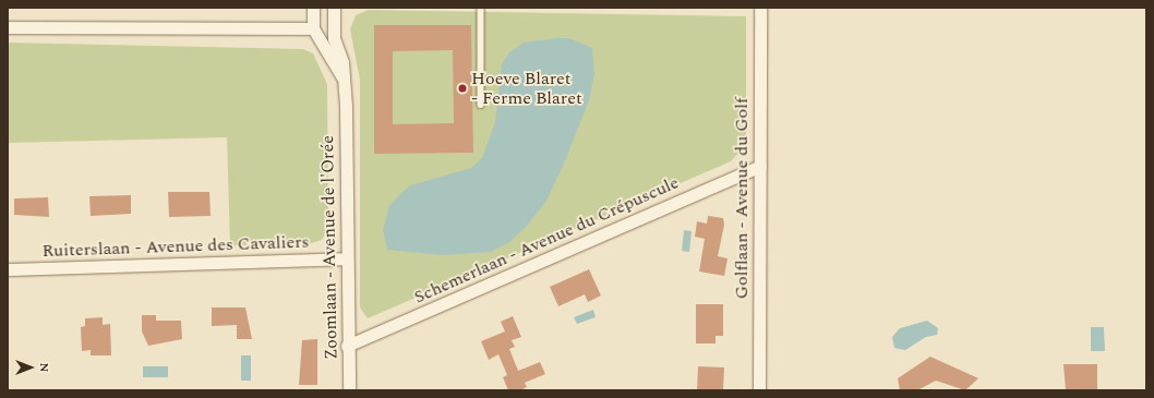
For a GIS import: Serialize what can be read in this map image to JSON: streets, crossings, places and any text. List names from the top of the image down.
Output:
{
  "streets": {
    "street": [
      "Golflaan - Avenue du Golf",
      "Schemerlaan - Avenue du Crépuscule",
      "Ruiterslaan - Avenue des Cavaliers",
      "Zoomlaan - Avenue de l'Orée"
    ]
  },
  "crossings": [
    ["Golflaan - Avenue du Golf", "Schemerlaan - Avenue du Crépuscule"],
    ["Schemerlaan - Avenue du Crépuscule", "Zoomlaan - Avenue de l'Orée"],
    ["Ruiterslaan - Avenue des Cavaliers", "Zoomlaan - Avenue de l'Orée"]
  ],
  "places": ["Hoeve Blaret - Ferme Blaret"],
  "north": "right"
}
